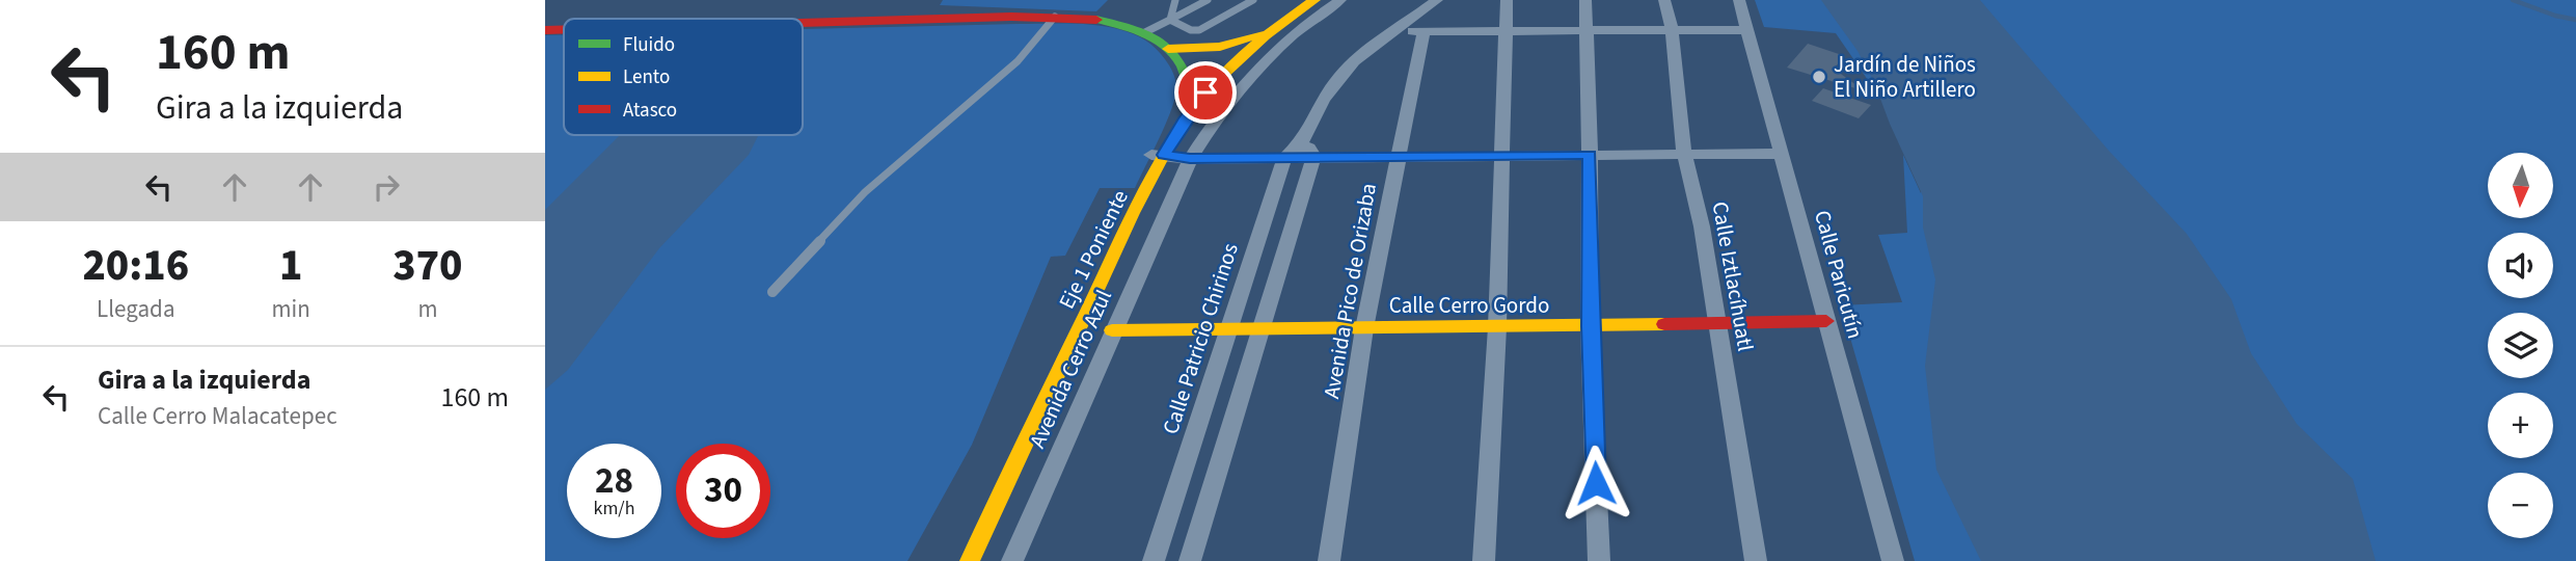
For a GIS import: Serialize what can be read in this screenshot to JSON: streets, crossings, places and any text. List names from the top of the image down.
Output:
{
  "streets": {
    "street": [
      "Eje 1 Poniente",
      "Calle Paricutín",
      "Calle Iztlacíhuatl",
      "Avenida Pico de Orizaba",
      "Calle Cerro Gordo",
      "Calle Patricio Chirinos",
      "Avenida Cerro Azul"
    ]
  },
  "crossings": [
    ["Calle Paricutín", "Calle Cerro Gordo"],
    ["Calle Iztlacíhuatl", "Calle Cerro Gordo"],
    ["Avenida Pico de Orizaba", "Calle Cerro Gordo"],
    ["Calle Cerro Gordo", "Calle Patricio Chirinos"],
    ["Calle Cerro Gordo", "Avenida Cerro Azul"]
  ],
  "places": ["Jardín de Niños El Niño Artillero"],
  "legend": ["Fluido", "Lento", "Atasco"],
  "north": "bottom",
  "page": {
    "turn": ["160 m", "Gira a la izquierda"],
    "map_buttons": ["+", "−"],
    "eta": [
      "20:16",
      "Llegada",
      "1",
      "min",
      "370",
      "m"
    ],
    "list": [
      {
        "name": "Gira a la izquierda",
        "note": "Calle Cerro Malacatepec",
        "value": "160 m"
      }
    ],
    "speed": "28 km/h",
    "limit": "30"
  }
}
